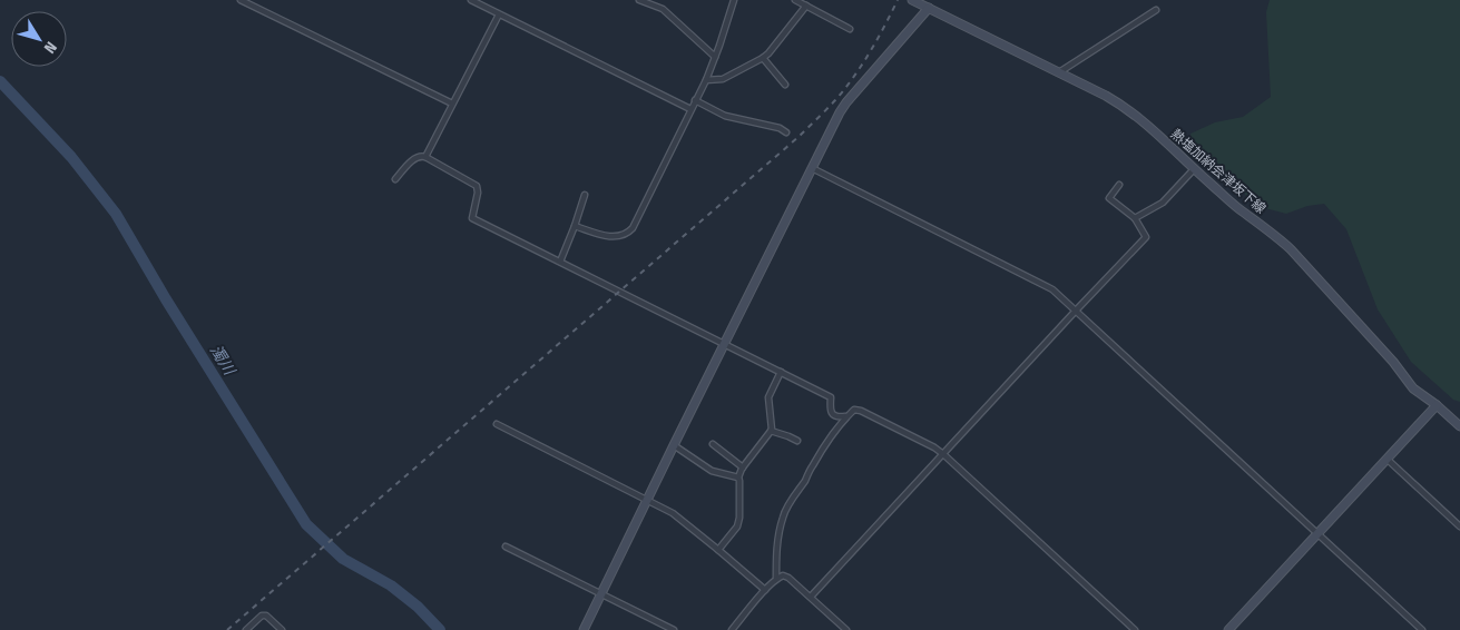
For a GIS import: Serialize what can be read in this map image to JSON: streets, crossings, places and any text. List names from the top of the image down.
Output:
{
  "streets": {
    "street": ["熱塩加納会津坂下線"]
  },
  "water": ["濁川"],
  "north": "bottom right"
}
